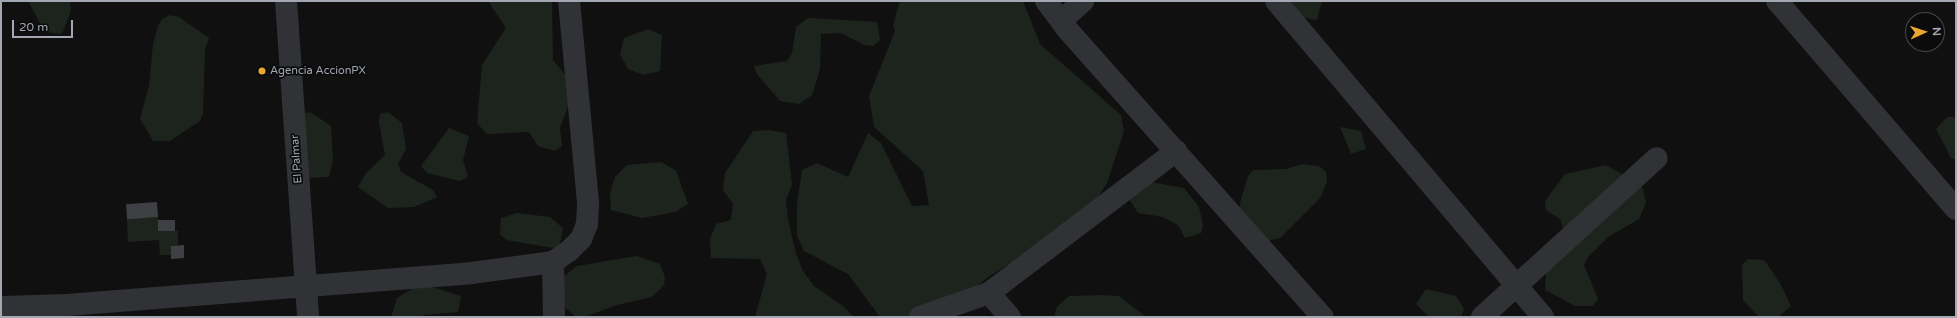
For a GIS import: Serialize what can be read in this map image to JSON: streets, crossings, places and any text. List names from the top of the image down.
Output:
{
  "streets": {
    "street": ["El Palmar"]
  },
  "places": ["Agencia AccionPX"],
  "scale_bar": "20 m",
  "north": "right"
}
